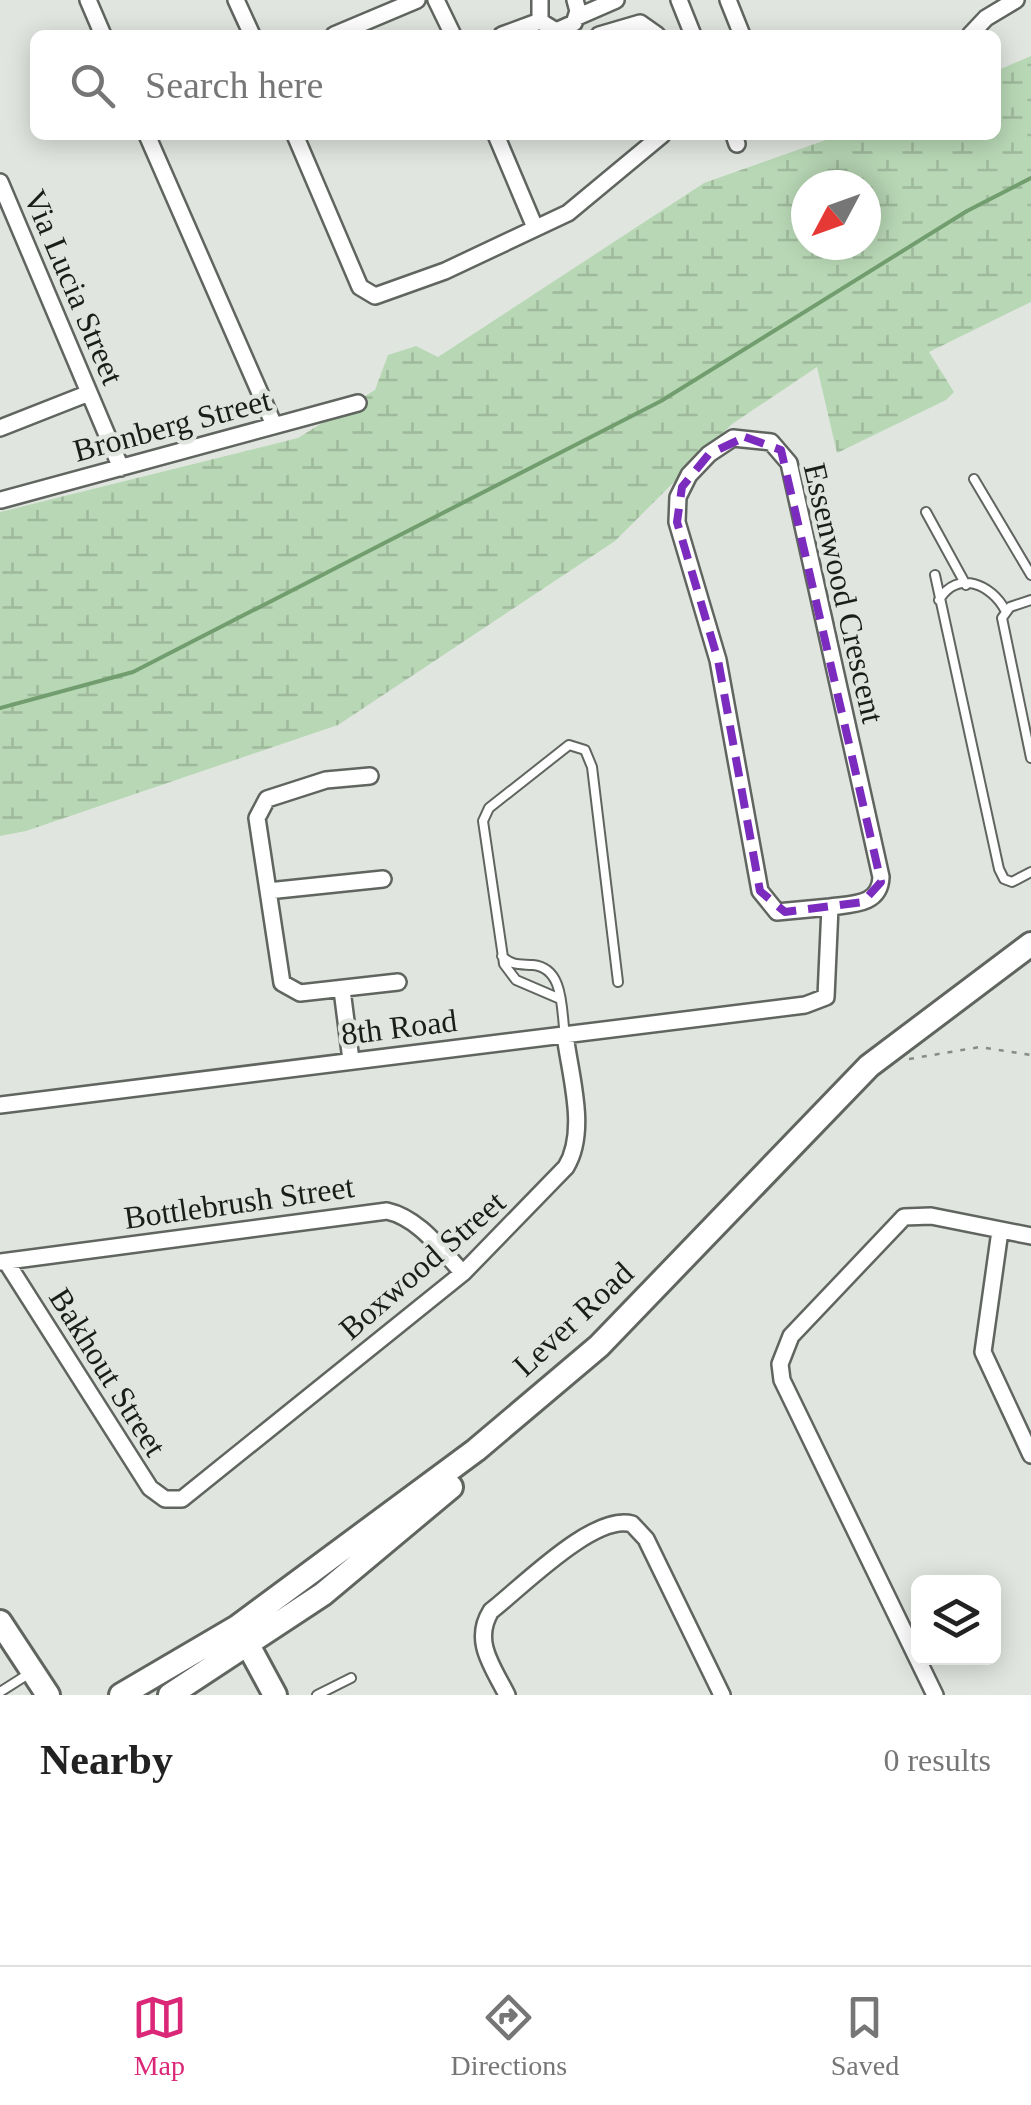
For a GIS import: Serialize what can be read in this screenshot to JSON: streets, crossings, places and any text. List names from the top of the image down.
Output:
{
  "streets": {
    "main road": ["Lever Road"],
    "street": [
      "Via Lucia Street",
      "Bronberg Street",
      "Essenwood Crescent",
      "8th Road",
      "Bottlebrush Street",
      "Boxwood Street",
      "Bakhout Street"
    ]
  },
  "crossings": [
    ["Via Lucia Street", "Bronberg Street"],
    ["Essenwood Crescent", "8th Road"],
    ["8th Road", "Boxwood Street"],
    ["Bottlebrush Street", "Boxwood Street"],
    ["Bottlebrush Street", "Bakhout Street"],
    ["Boxwood Street", "Bakhout Street"]
  ],
  "north": "bottom left",
  "page": {
    "search": "Search here",
    "heading": ["Nearby", "0 results"],
    "nav": ["Map", "Directions", "Saved"]
  }
}
